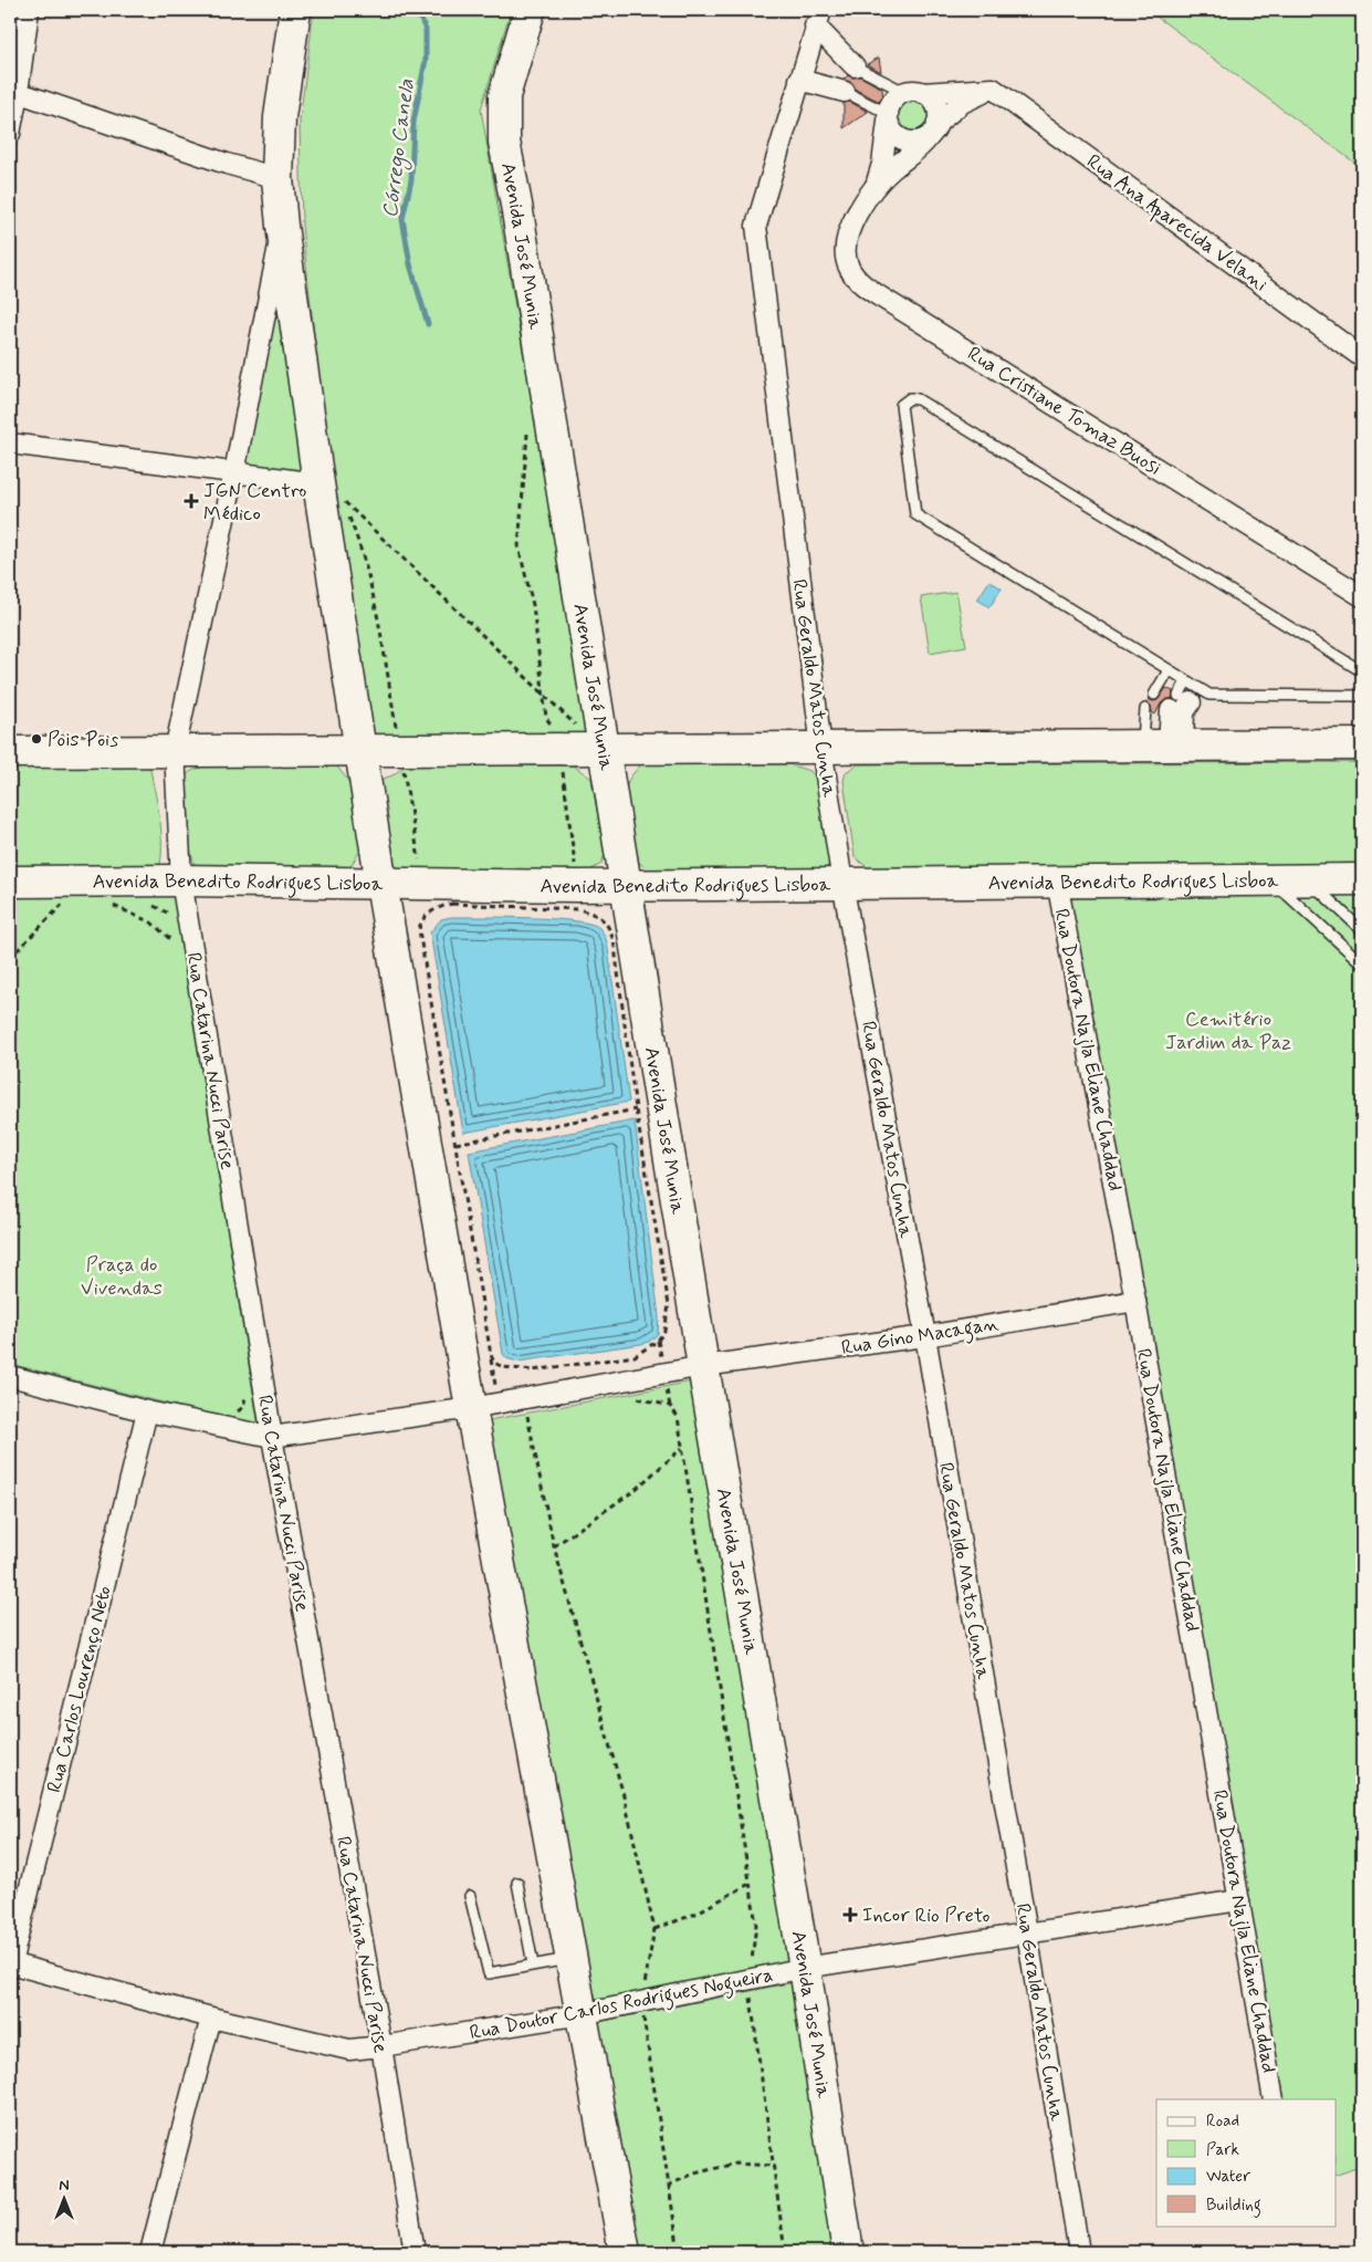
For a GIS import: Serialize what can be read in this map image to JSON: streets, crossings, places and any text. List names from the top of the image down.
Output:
{
  "streets": {
    "main road": ["Avenida José Munia", "Avenida Benedito Rodrigues Lisboa"],
    "street": [
      "Rua Ana Aparecida Velani",
      "Rua Cristiane Tomaz Buosi",
      "Rua Geraldo Matos Cunha",
      "Rua Doutora Najla Eliane Chaddad",
      "Rua Catarina Nucci Parise",
      "Rua Gino Macagan",
      "Rua Carlos Lourenço Neto",
      "Rua Doutor Carlos Rodrigues Nogueira"
    ]
  },
  "crossings": [
    ["Avenida José Munia", "Avenida Benedito Rodrigues Lisboa"],
    ["Avenida José Munia", "Rua Gino Macagan"],
    ["Avenida José Munia", "Rua Doutor Carlos Rodrigues Nogueira"],
    ["Rua Geraldo Matos Cunha", "Avenida Benedito Rodrigues Lisboa"],
    ["Rua Geraldo Matos Cunha", "Rua Gino Macagan"],
    ["Rua Geraldo Matos Cunha", "Rua Doutor Carlos Rodrigues Nogueira"],
    ["Avenida Benedito Rodrigues Lisboa", "Rua Doutora Najla Eliane Chaddad"],
    ["Avenida Benedito Rodrigues Lisboa", "Rua Catarina Nucci Parise"],
    ["Rua Doutora Najla Eliane Chaddad", "Rua Gino Macagan"],
    ["Rua Doutora Najla Eliane Chaddad", "Rua Doutor Carlos Rodrigues Nogueira"],
    ["Rua Catarina Nucci Parise", "Rua Gino Macagan"],
    ["Rua Catarina Nucci Parise", "Rua Doutor Carlos Rodrigues Nogueira"],
    ["Rua Gino Macagan", "Rua Carlos Lourenço Neto"],
    ["Rua Carlos Lourenço Neto", "Rua Doutor Carlos Rodrigues Nogueira"]
  ],
  "water": ["Córrego Canela"],
  "parks": ["Cemitério Jardim da Paz", "Praça do Vivendas"],
  "places": {
    "health": ["JGN Centro Médico", "Incor Rio Preto"],
    "other": ["Pois Pois"]
  },
  "legend": [
    "Road",
    "Park",
    "Water",
    "Building"
  ],
  "north": "top"
}
